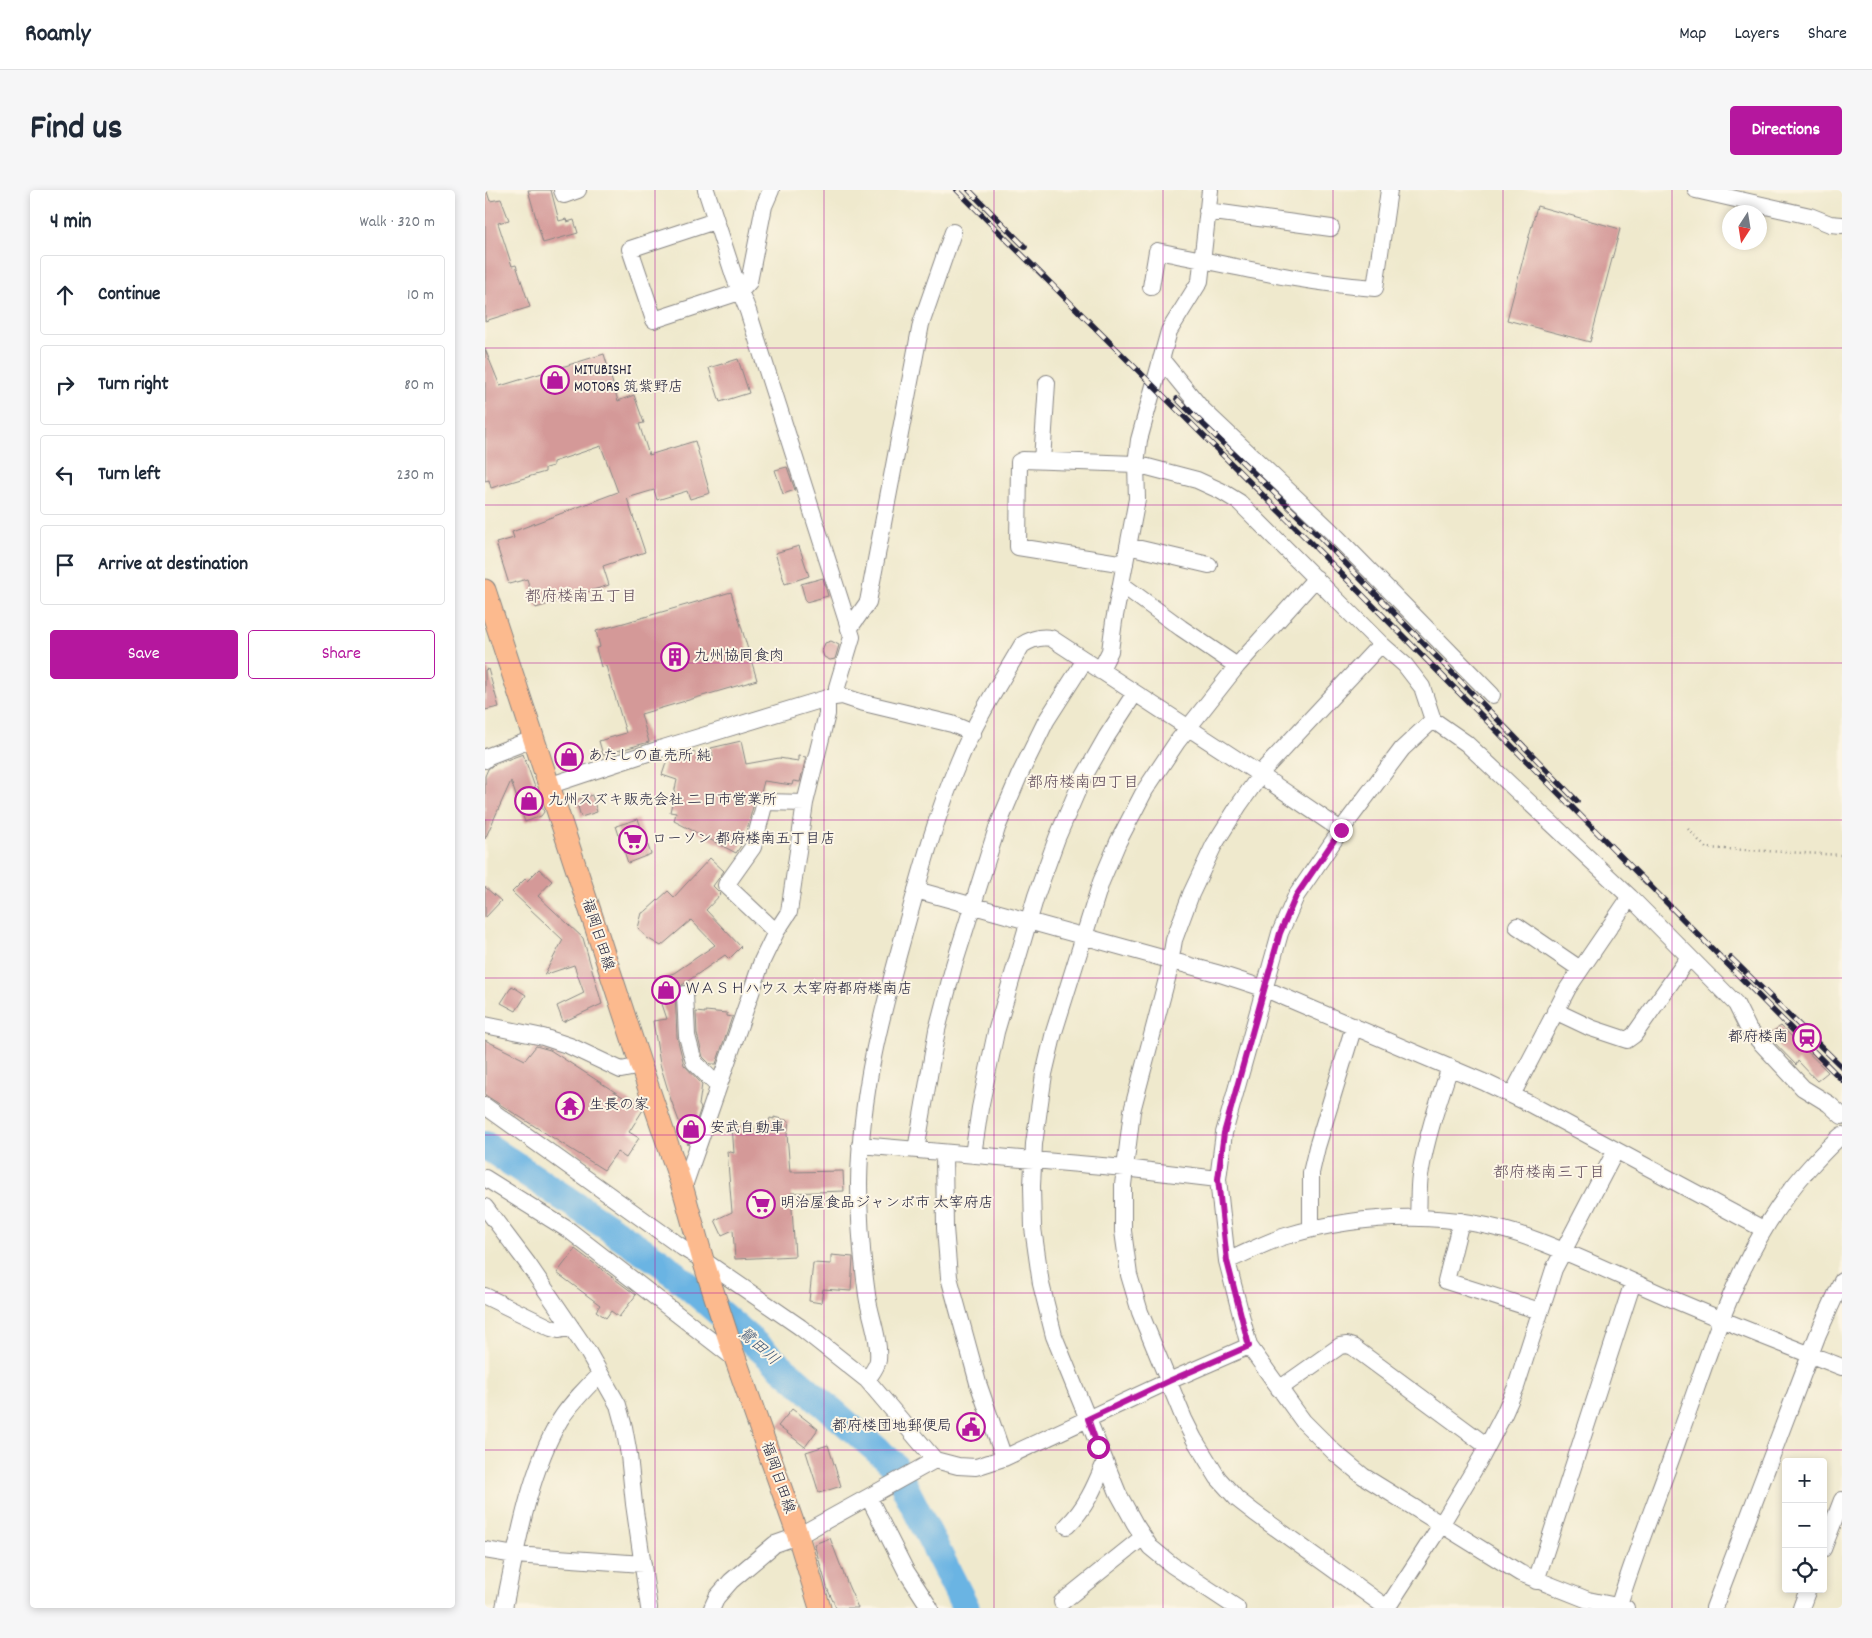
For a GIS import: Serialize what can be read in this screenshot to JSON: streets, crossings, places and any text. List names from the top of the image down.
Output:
{
  "streets": {
    "main road": ["福岡日田線"]
  },
  "districts": ["都府楼南五丁目", "都府楼南四丁目", "都府楼南三丁目"],
  "water": ["鷺田川"],
  "places": {
    "shop": [
      "MITUBISHI MOTORS 筑紫野店",
      "あたしの直売所 純",
      "九州スズキ販売会社 二日市営業所",
      "ＷＡＳＨハウス 太宰府都府楼南店",
      "安武自動車"
    ],
    "building": ["九州協同食肉"],
    "supermarket": ["ローソン 都府楼南五丁目店", "明治屋食品ジャンボ市 太宰府店"],
    "station": ["都府楼南"],
    "temple": ["生長の家"],
    "public building": ["都府楼団地郵便局"]
  },
  "north": "bottom",
  "page": {
    "header": "Roamly",
    "nav": ["Map", "Layers", "Share"],
    "title": "Find us",
    "buttons": [
      "Directions",
      ["Save", "Share"]
    ],
    "heading": ["4 min", "Walk · 320 m"],
    "list": [
      ["Continue", "10 m"],
      ["Turn right", "80 m"],
      ["Turn left", "230 m"],
      "Arrive at destination"
    ],
    "map_buttons": ["+", "−"]
  }
}
